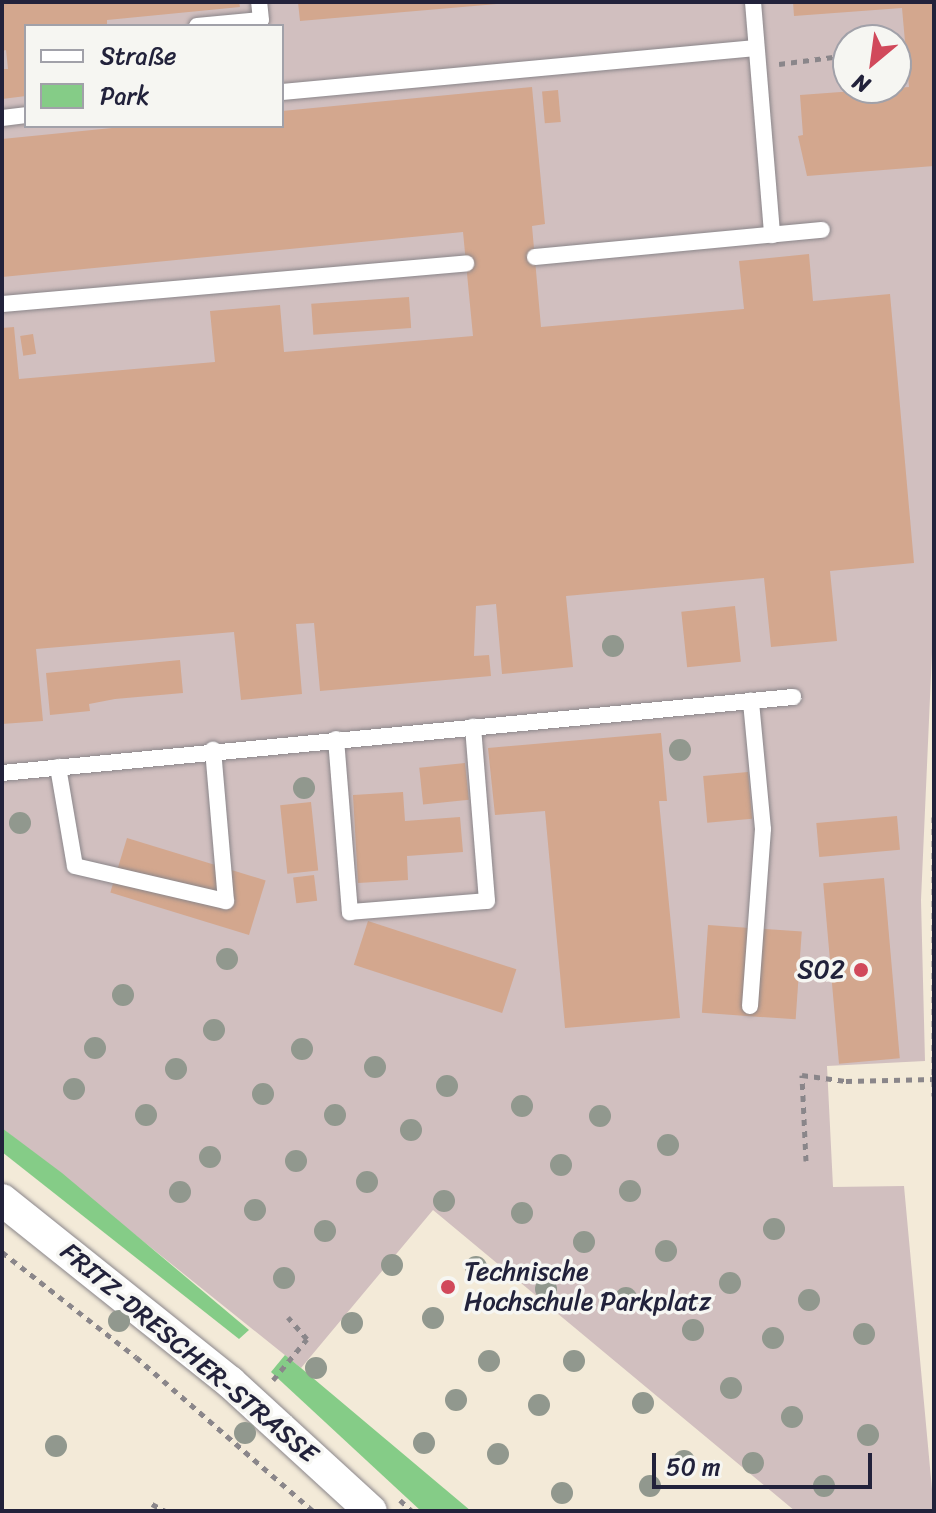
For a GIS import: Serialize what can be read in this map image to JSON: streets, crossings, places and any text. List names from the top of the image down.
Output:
{
  "streets": {
    "street": ["FRITZ-DRESCHER-STRASSE"]
  },
  "places": ["S02", "Technische Hochschule Parkplatz"],
  "legend": ["Straße", "Park"],
  "scale_bar": "50 m",
  "north": "bottom left"
}
